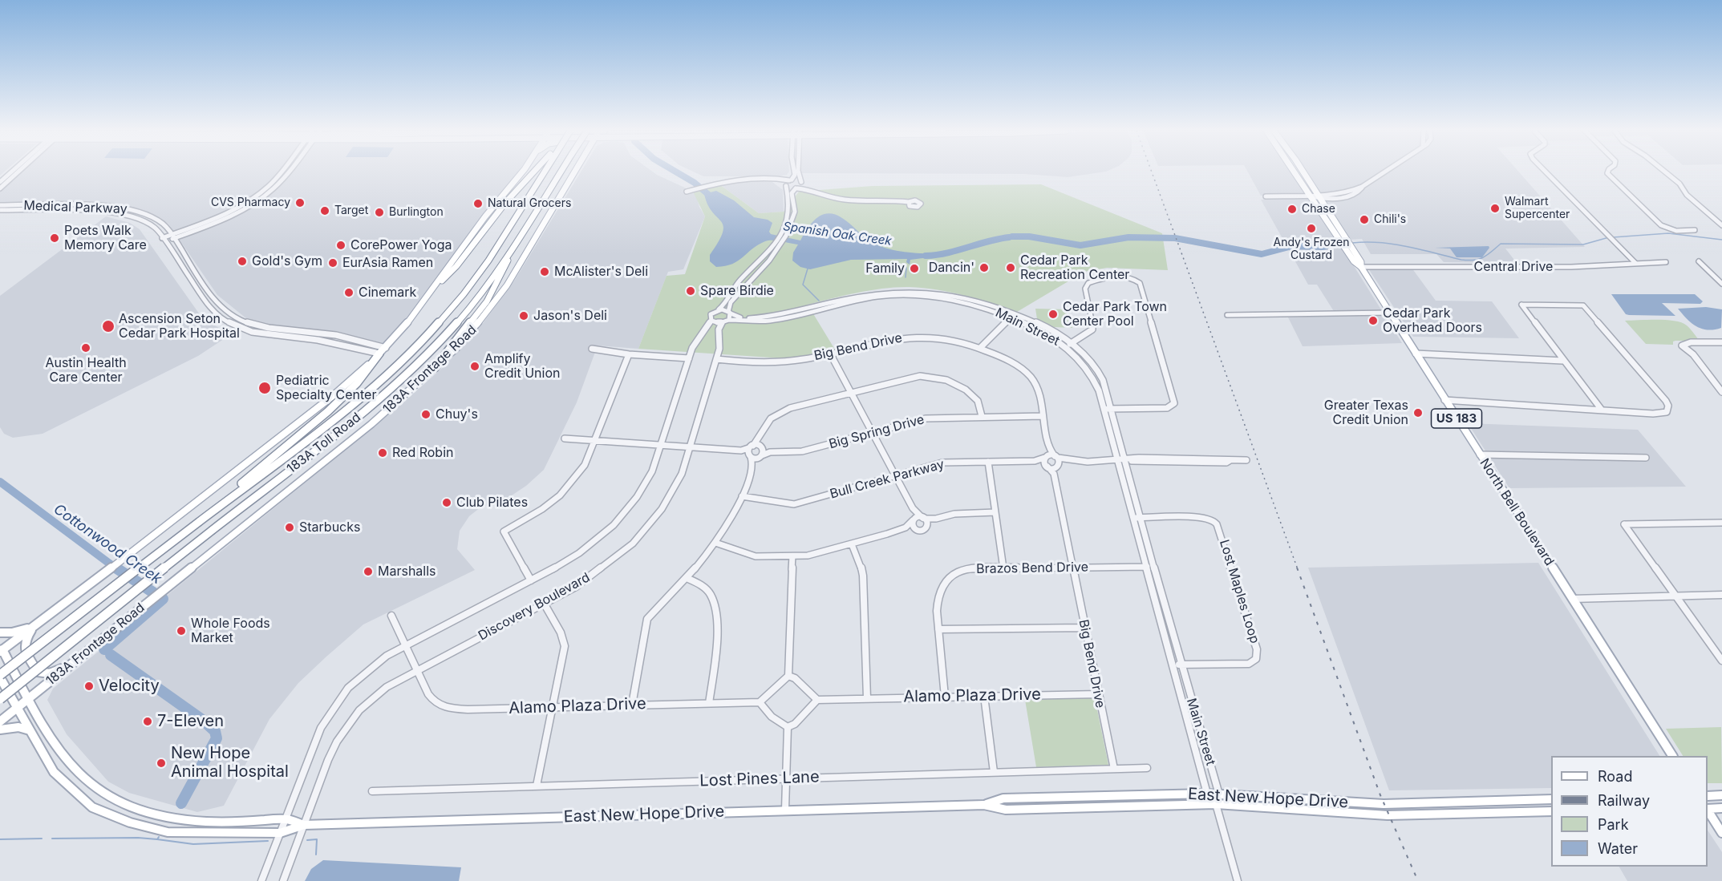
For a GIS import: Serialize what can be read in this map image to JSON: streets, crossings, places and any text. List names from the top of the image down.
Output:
{
  "streets": {
    "highway": ["183A Toll Road"],
    "main road": [
      "183A Frontage Road",
      "US 183",
      "North Bell Boulevard",
      "East New Hope Drive"
    ],
    "street": [
      "Medical Parkway",
      "Central Drive",
      "Main Street",
      "Big Bend Drive",
      "Big Spring Drive",
      "Bull Creek Parkway",
      "Brazos Bend Drive",
      "Lost Maples Loop",
      "Discovery Boulevard",
      "Alamo Plaza Drive",
      "Lost Pines Lane"
    ]
  },
  "crossings": [
    ["Central Drive", "North Bell Boulevard"],
    ["Main Street", "Brazos Bend Drive"],
    ["Main Street", "Lost Maples Loop"],
    ["Main Street", "Discovery Boulevard"],
    ["Main Street", "East New Hope Drive"],
    ["Big Bend Drive", "Big Spring Drive"],
    ["Big Bend Drive", "Bull Creek Parkway"],
    ["Big Bend Drive", "Brazos Bend Drive"],
    ["Big Bend Drive", "Discovery Boulevard"],
    ["Big Bend Drive", "Alamo Plaza Drive"],
    ["Big Bend Drive", "Lost Pines Lane"],
    ["183A Frontage Road", "East New Hope Drive"],
    ["183A Toll Road", "East New Hope Drive"],
    ["Brazos Bend Drive", "Alamo Plaza Drive"],
    ["Discovery Boulevard", "Alamo Plaza Drive"],
    ["Discovery Boulevard", "East New Hope Drive"]
  ],
  "water": ["Spanish Oak Creek", "Cottonwood Creek"],
  "places": [
    "CVS Pharmacy",
    "Natural Grocers",
    "Walmart Supercenter",
    "Chase",
    "Target",
    "Burlington",
    "Chili's",
    "Andy's Frozen Custard",
    "Poets Walk Memory Care",
    "CorePower Yoga",
    "Gold's Gym",
    "EurAsia Ramen",
    "Dancin'",
    "Cedar Park Recreation Center",
    "Family",
    "McAlister's Deli",
    "Spare Birdie",
    "Cinemark",
    "Cedar Park Town Center Pool",
    "Jason's Deli",
    "Cedar Park Overhead Doors",
    "Ascension Seton Cedar Park Hospital",
    "Austin Health Care Center",
    "Amplify Credit Union",
    "Pediatric Specialty Center",
    "Greater Texas Credit Union",
    "Chuy's",
    "Red Robin",
    "Club Pilates",
    "Starbucks",
    "Marshalls",
    "Whole Foods Market",
    "Velocity",
    "7-Eleven",
    "New Hope Animal Hospital"
  ],
  "legend": [
    "Road",
    "Railway",
    "Park",
    "Water"
  ]
}
